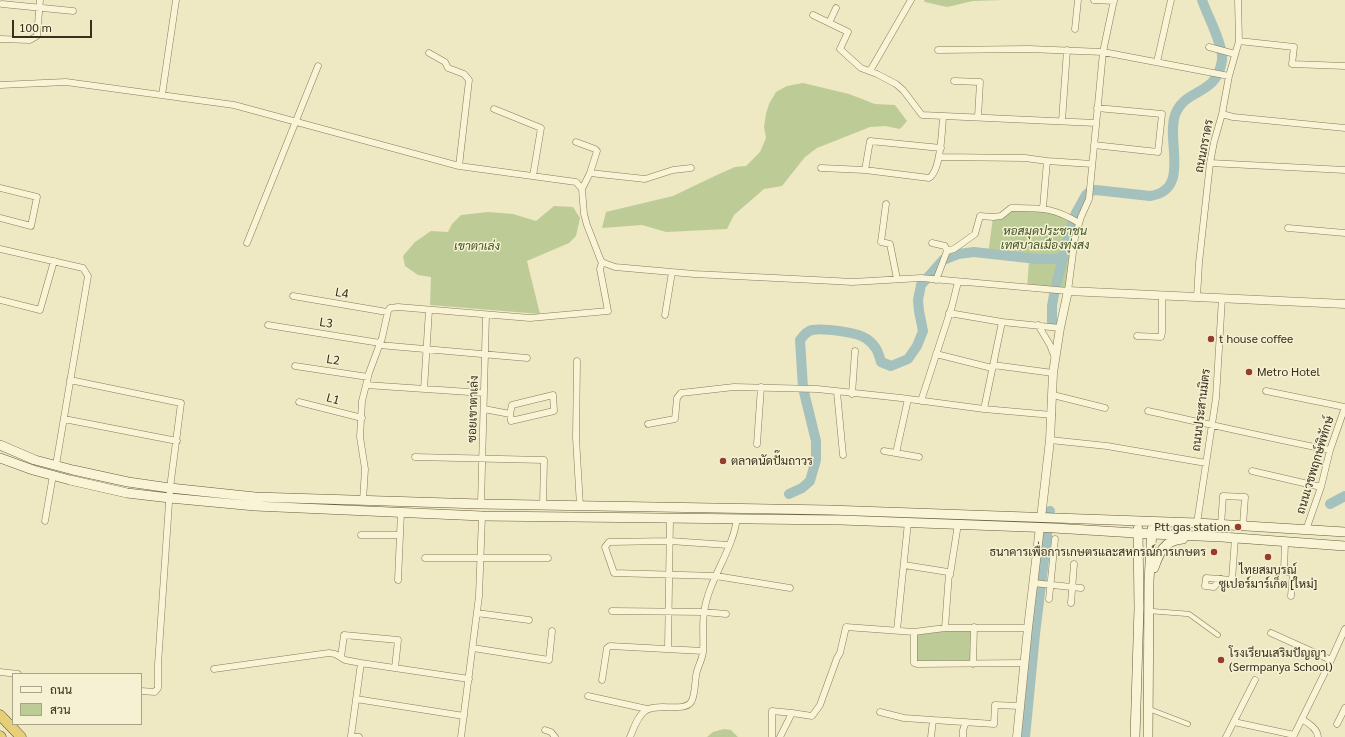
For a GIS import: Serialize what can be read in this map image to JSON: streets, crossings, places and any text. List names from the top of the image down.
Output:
{
  "streets": {
    "street": [
      "ถนนภราดร",
      "L4",
      "L3",
      "L2",
      "L1",
      "ซอยเขาตาเล่ง",
      "ถนนประสานมิตร",
      "ถนนเวชพฤกษ์พิทักษ์"
    ]
  },
  "crossings": [
    ["L3", "ซอยเขาตาเล่ง"]
  ],
  "parks": ["หอสมุดประชาชน เทศบาลเมืองทุ่งสง", "เขาตาเล่ง"],
  "places": [
    "t house coffee",
    "Metro Hotel",
    "ตลาดนัดปั๊มถาวร",
    "Ptt gas station",
    "ธนาคารเพื่อการเกษตรและสหกรณ์การเกษตร",
    "ไทยสมบูรณ์ ซูเปอร์มาร์เก็ต [ใหม่]",
    "โรงเรียนเสริมปัญญา (Sermpanya School)"
  ],
  "legend": ["ถนน", "สวน"],
  "scale_bar": "100 m"
}
